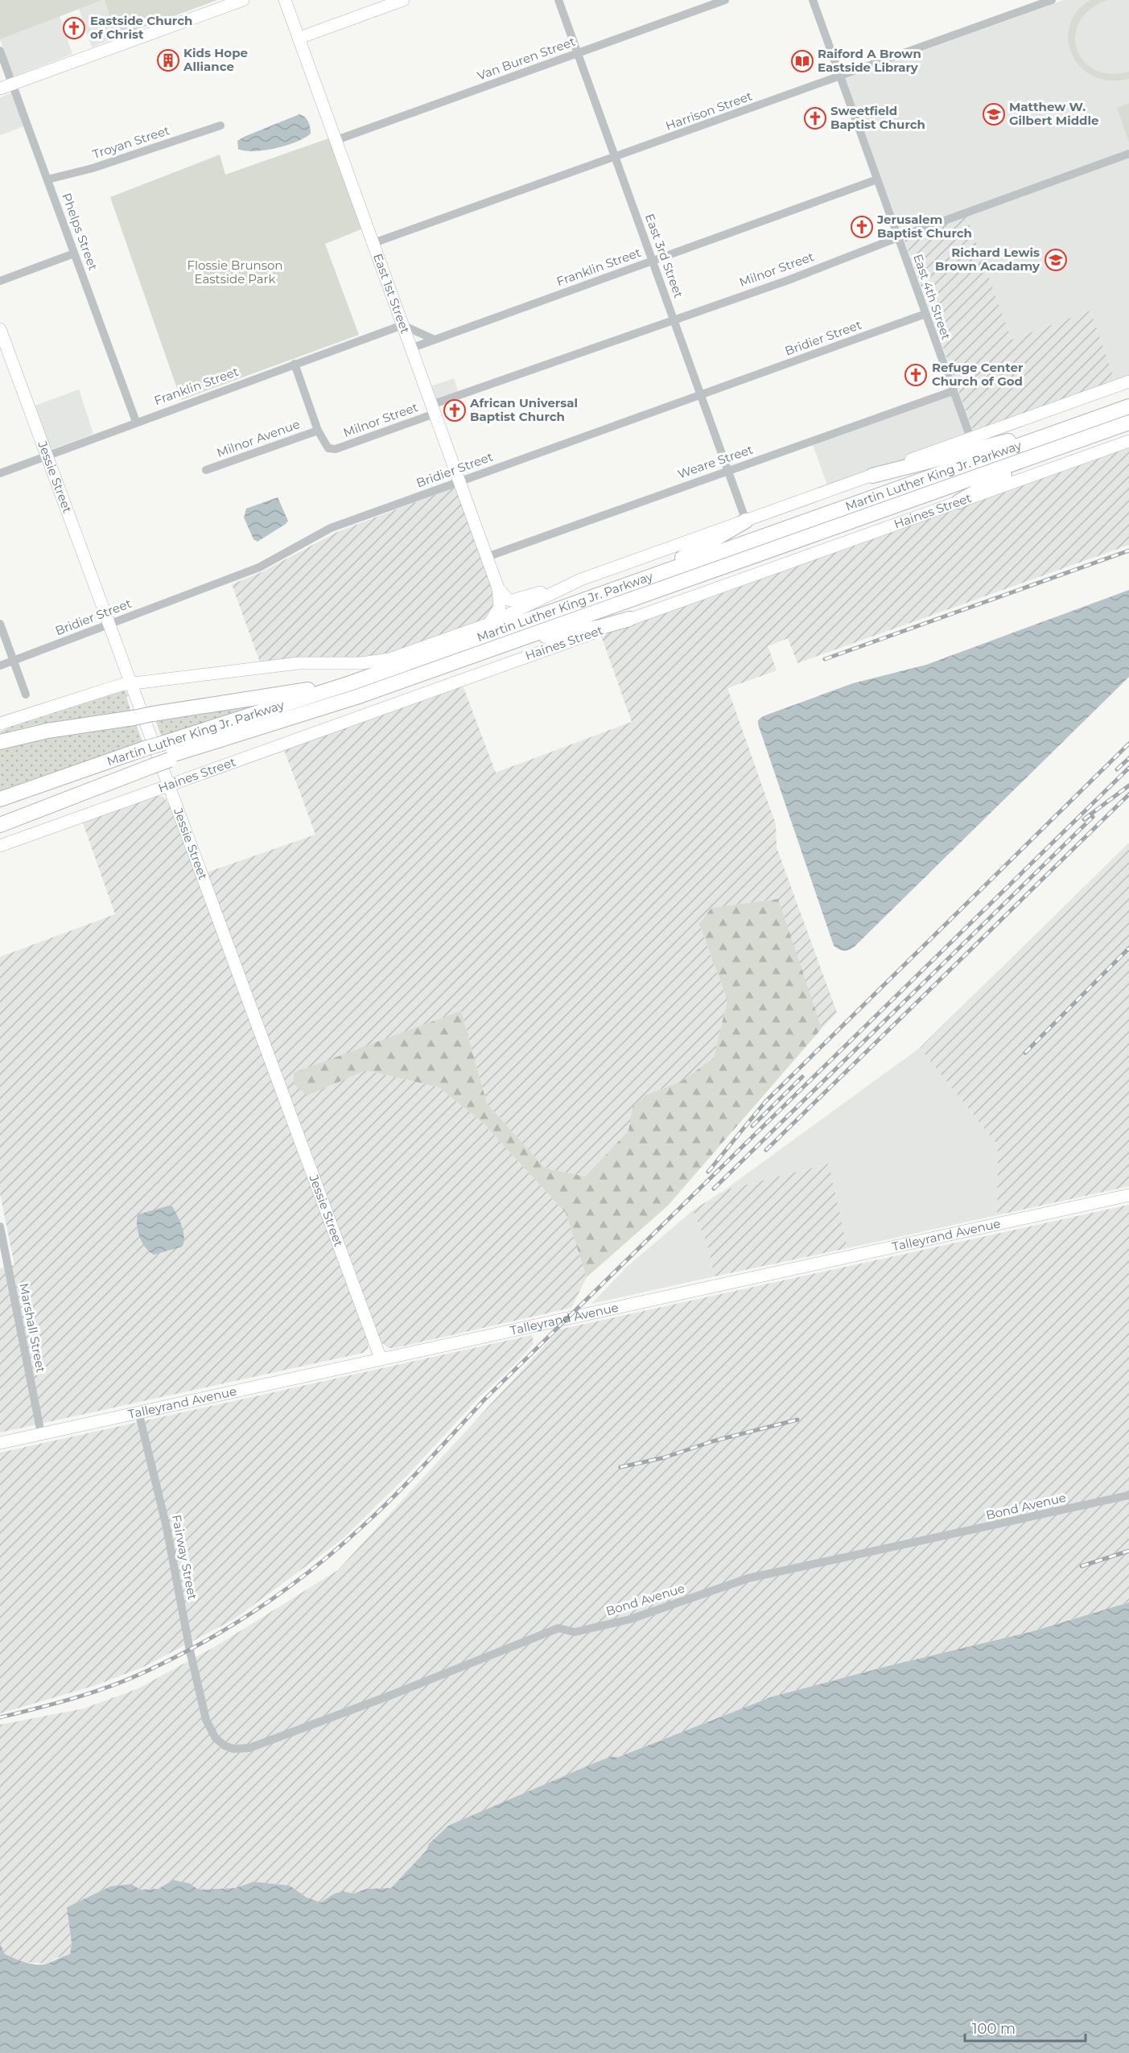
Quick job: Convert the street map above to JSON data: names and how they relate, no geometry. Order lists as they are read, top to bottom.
{
  "streets": {
    "highway": ["Martin Luther King Jr. Parkway"],
    "street": [
      "Van Buren Street",
      "Harrison Street",
      "Troyan Street",
      "Phelps Street",
      "East 3rd Street",
      "Franklin Street",
      "Milnor Street",
      "East 1st Street",
      "East 4th Street",
      "Bridier Street",
      "Milnor Avenue",
      "Weare Street",
      "Jessie Street",
      "Haines Street",
      "Talleyrand Avenue",
      "Marshall Street",
      "Bond Avenue",
      "Fairway Street"
    ]
  },
  "crossings": [
    ["Van Buren Street", "East 3rd Street"],
    ["Van Buren Street", "East 1st Street"],
    ["Harrison Street", "East 3rd Street"],
    ["Harrison Street", "East 1st Street"],
    ["Harrison Street", "East 4th Street"],
    ["Troyan Street", "Phelps Street"],
    ["Phelps Street", "Franklin Street"],
    ["East 3rd Street", "Franklin Street"],
    ["East 3rd Street", "Milnor Street"],
    ["East 3rd Street", "Bridier Street"],
    ["East 3rd Street", "Weare Street"],
    ["Franklin Street", "East 1st Street"],
    ["Franklin Street", "East 4th Street"],
    ["Franklin Street", "Jessie Street"],
    ["Milnor Street", "East 1st Street"],
    ["Milnor Street", "East 4th Street"],
    ["Milnor Street", "Milnor Avenue"],
    ["East 1st Street", "Bridier Street"],
    ["East 1st Street", "Weare Street"],
    ["East 4th Street", "Bridier Street"],
    ["East 4th Street", "Weare Street"],
    ["Bridier Street", "Jessie Street"],
    ["Jessie Street", "Haines Street"],
    ["Jessie Street", "Talleyrand Avenue"],
    ["Talleyrand Avenue", "Marshall Street"],
    ["Talleyrand Avenue", "Fairway Street"],
    ["Bond Avenue", "Fairway Street"]
  ],
  "parks": ["Flossie Brunson Eastside Park"],
  "places": {
    "church": [
      "Eastside Church of Christ",
      "Sweetfield Baptist Church",
      "Jerusalem Baptist Church",
      "Refuge Center Church of God",
      "African Universal Baptist Church"
    ],
    "building": ["Kids Hope Alliance"],
    "library": ["Raiford A Brown Eastside Library"],
    "school or university": ["Matthew W. Gilbert Middle", "Richard Lewis Brown Acadamy"]
  },
  "scale_bar": "100 m"
}
